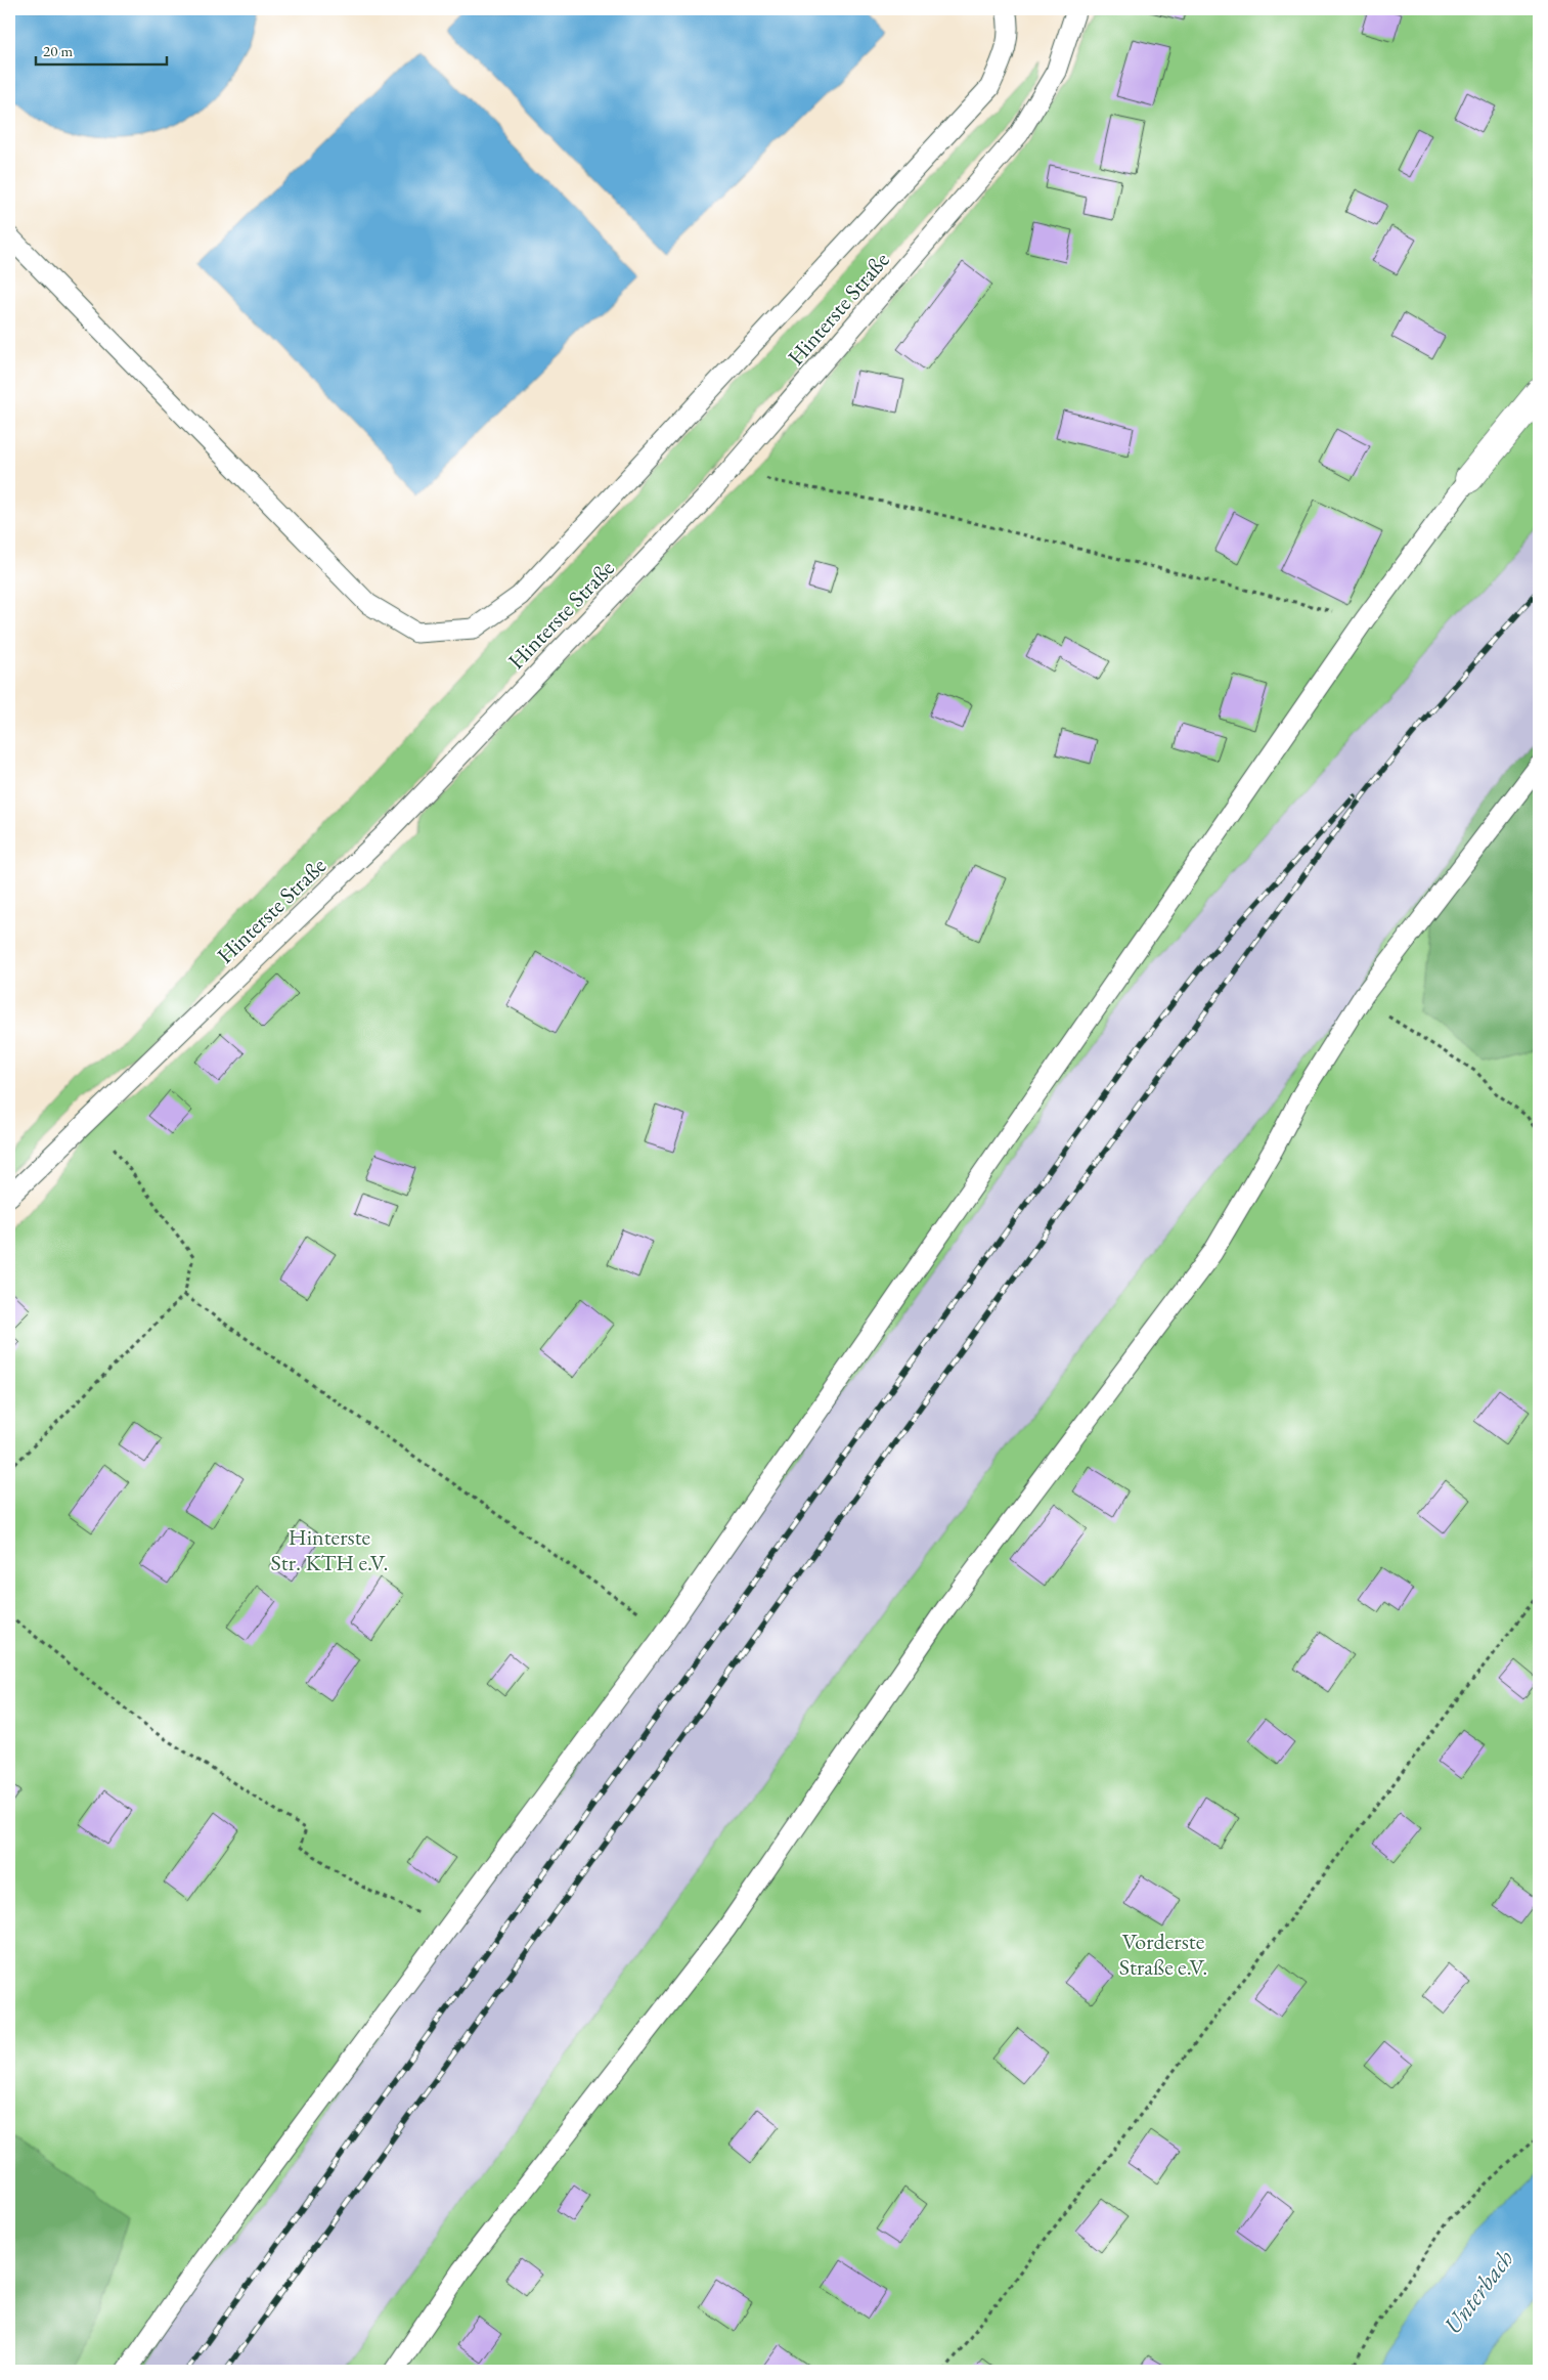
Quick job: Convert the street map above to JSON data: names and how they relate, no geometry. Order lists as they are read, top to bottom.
{
  "streets": {
    "lane": ["Hinterste Straße"]
  },
  "water": ["Unterbach"],
  "parks": ["Hinterste Str. KTH e.V.", "Vorderste Straße e.V."],
  "scale_bar": "20 m"
}
